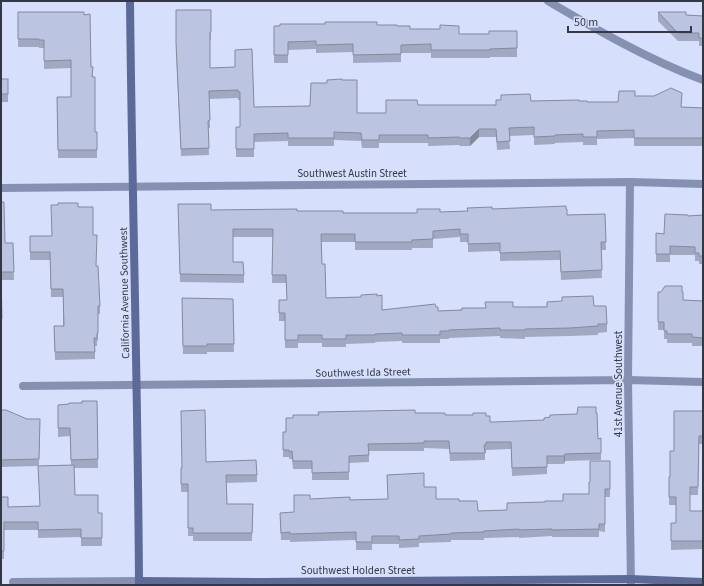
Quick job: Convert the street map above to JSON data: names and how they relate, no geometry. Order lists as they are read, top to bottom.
{
  "streets": {
    "main road": ["California Avenue Southwest", "Southwest Holden Street"],
    "street": ["Southwest Austin Street", "Southwest Ida Street", "41st Avenue Southwest"]
  },
  "crossings": [
    ["Southwest Austin Street", "California Avenue Southwest"],
    ["Southwest Austin Street", "41st Avenue Southwest"],
    ["California Avenue Southwest", "Southwest Ida Street"],
    ["California Avenue Southwest", "Southwest Holden Street"],
    ["Southwest Ida Street", "41st Avenue Southwest"],
    ["41st Avenue Southwest", "Southwest Holden Street"]
  ],
  "scale_bar": "50 m"
}
